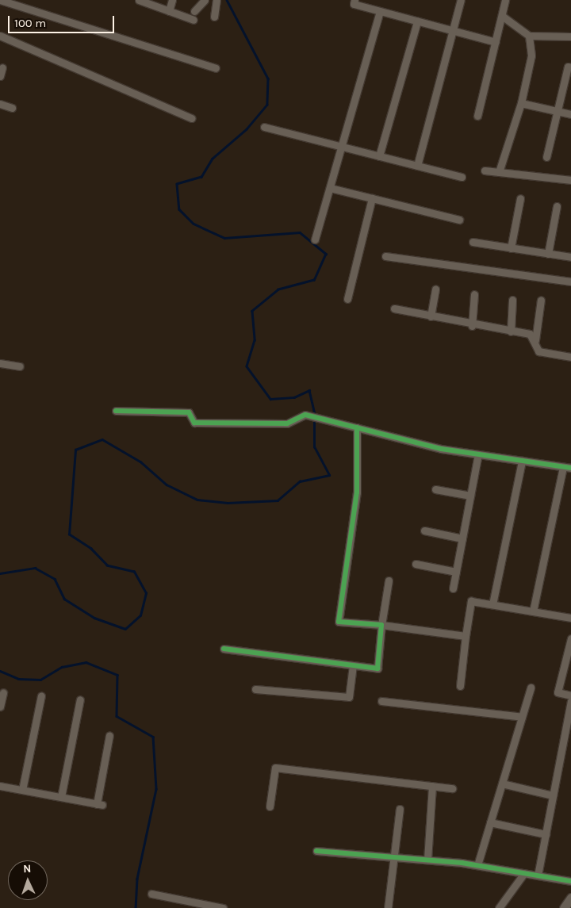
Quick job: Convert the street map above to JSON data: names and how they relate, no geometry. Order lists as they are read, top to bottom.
{
  "scale_bar": "100 m",
  "north": "top"
}
